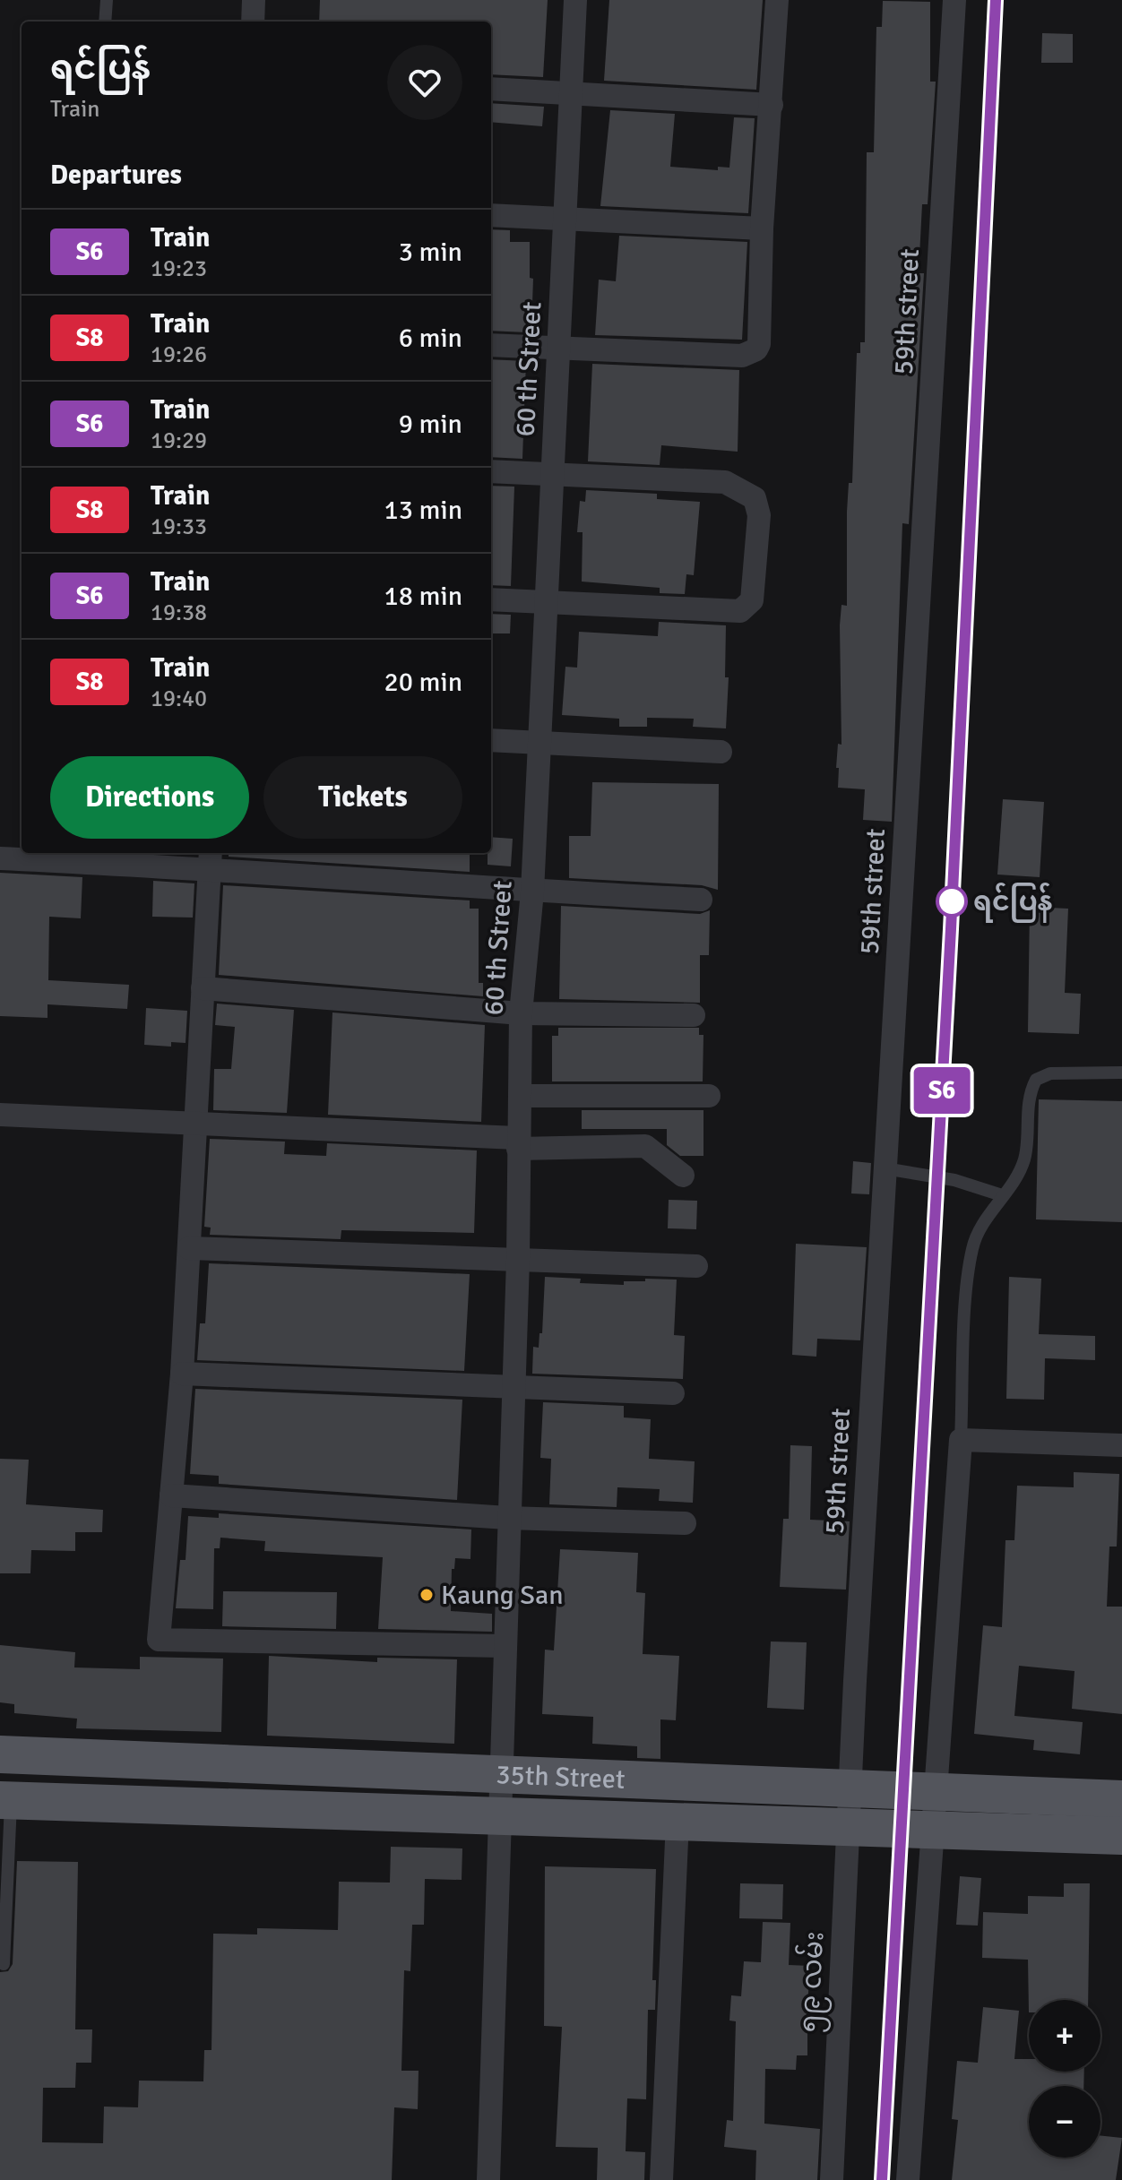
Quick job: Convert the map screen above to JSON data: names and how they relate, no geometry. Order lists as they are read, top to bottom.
{
  "streets": {
    "main road": ["35th Street"],
    "street": ["59th street", "60 th Street", "၅၉ လမ်း"]
  },
  "crossings": [
    ["59th street", "35th Street"],
    ["59th street", "၅၉ လမ်း"],
    ["60 th Street", "35th Street"],
    ["35th Street", "၅၉ လမ်း"]
  ],
  "places": ["ရင်ပြန်", "Kaung San"],
  "page": {
    "on_map": "S6",
    "heading": [
      ["ရင်ပြန်", "Train"],
      "Departures"
    ],
    "list": [
      {
        "mark": "S6",
        "name": "Train",
        "note": "19:23",
        "value": "3 min"
      },
      {
        "mark": "S8",
        "name": "Train",
        "note": "19:26",
        "value": "6 min"
      },
      {
        "mark": "S6",
        "name": "Train",
        "note": "19:29",
        "value": "9 min"
      },
      {
        "mark": "S8",
        "name": "Train",
        "note": "19:33",
        "value": "13 min"
      },
      {
        "mark": "S6",
        "name": "Train",
        "note": "19:38",
        "value": "18 min"
      },
      {
        "mark": "S8",
        "name": "Train",
        "note": "19:40",
        "value": "20 min"
      }
    ],
    "buttons": ["Directions", "Tickets"],
    "map_buttons": ["+", "−"]
  }
}
